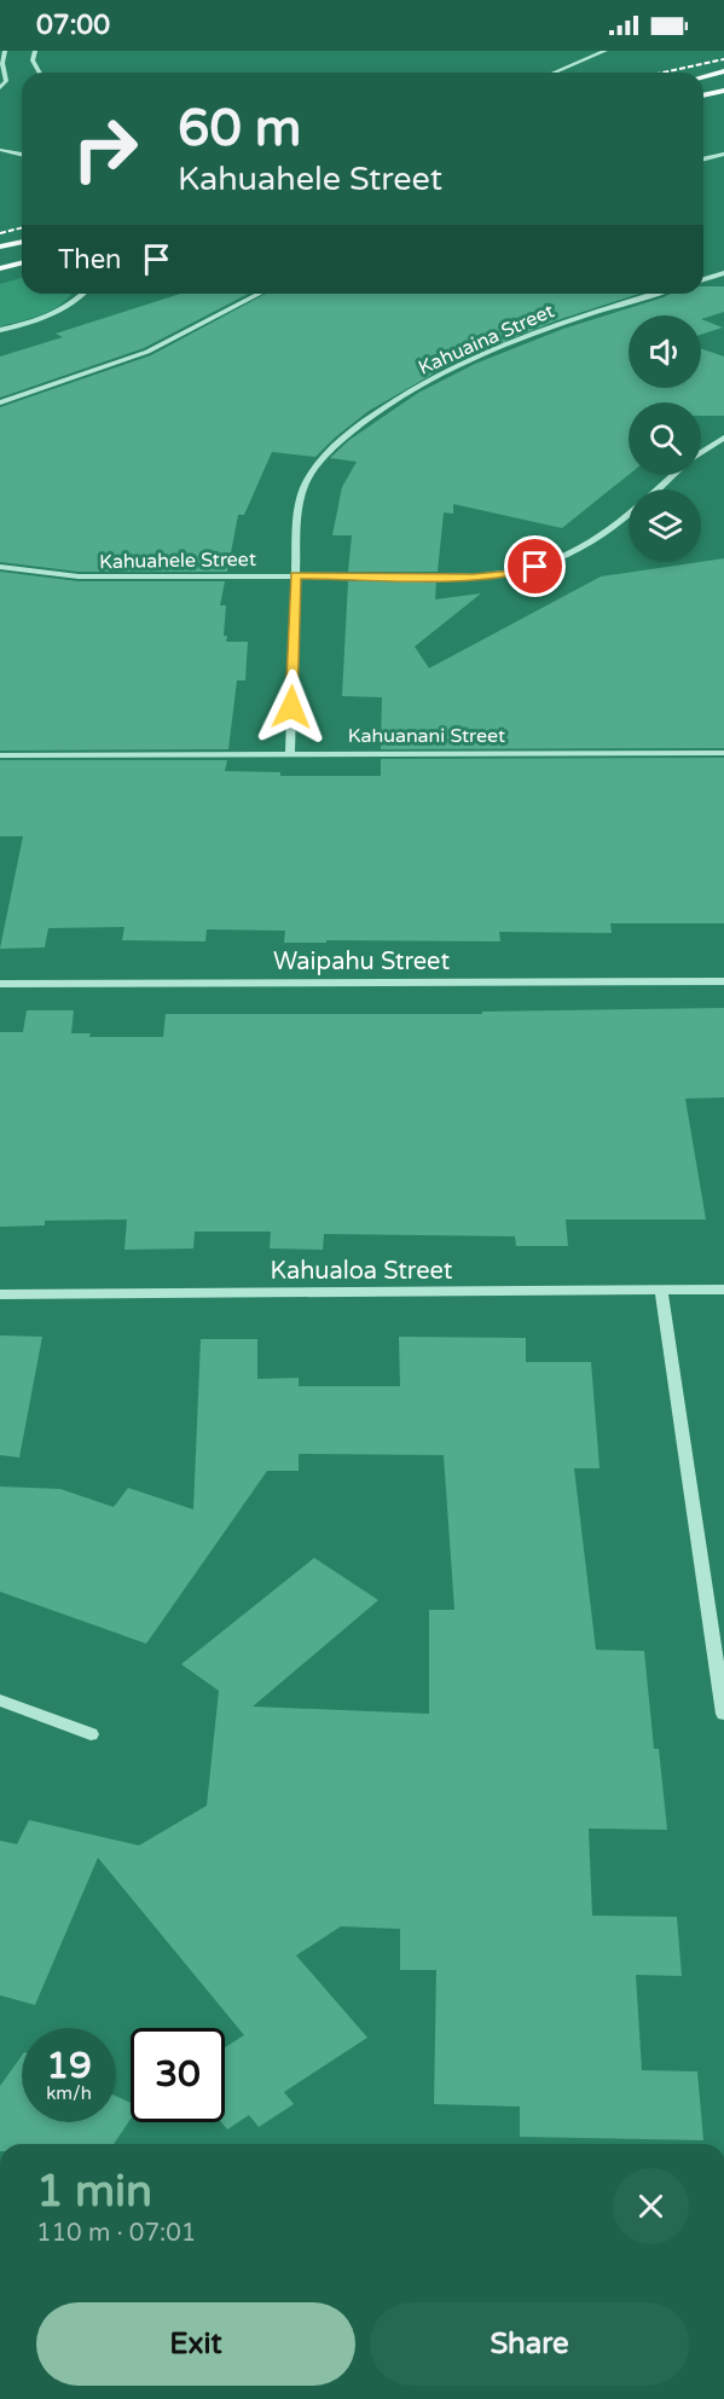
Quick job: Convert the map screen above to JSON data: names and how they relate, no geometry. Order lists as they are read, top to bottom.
{
  "streets": {
    "street": [
      "Kahuaina Street",
      "Kahuahele Street",
      "Kahuanani Street",
      "Waipahu Street",
      "Kahualoa Street"
    ]
  },
  "crossings": [
    ["Kahuaina Street", "Kahuahele Street"],
    ["Kahuaina Street", "Kahuanani Street"]
  ],
  "page": {
    "status": "07:00",
    "turn": ["60 m", "Kahuahele Street"],
    "then": "Then",
    "speed": "19 km/h",
    "limit": "30",
    "heading": ["1 min", "110 m · 07:01"],
    "buttons": ["Exit", "Share"]
  }
}
